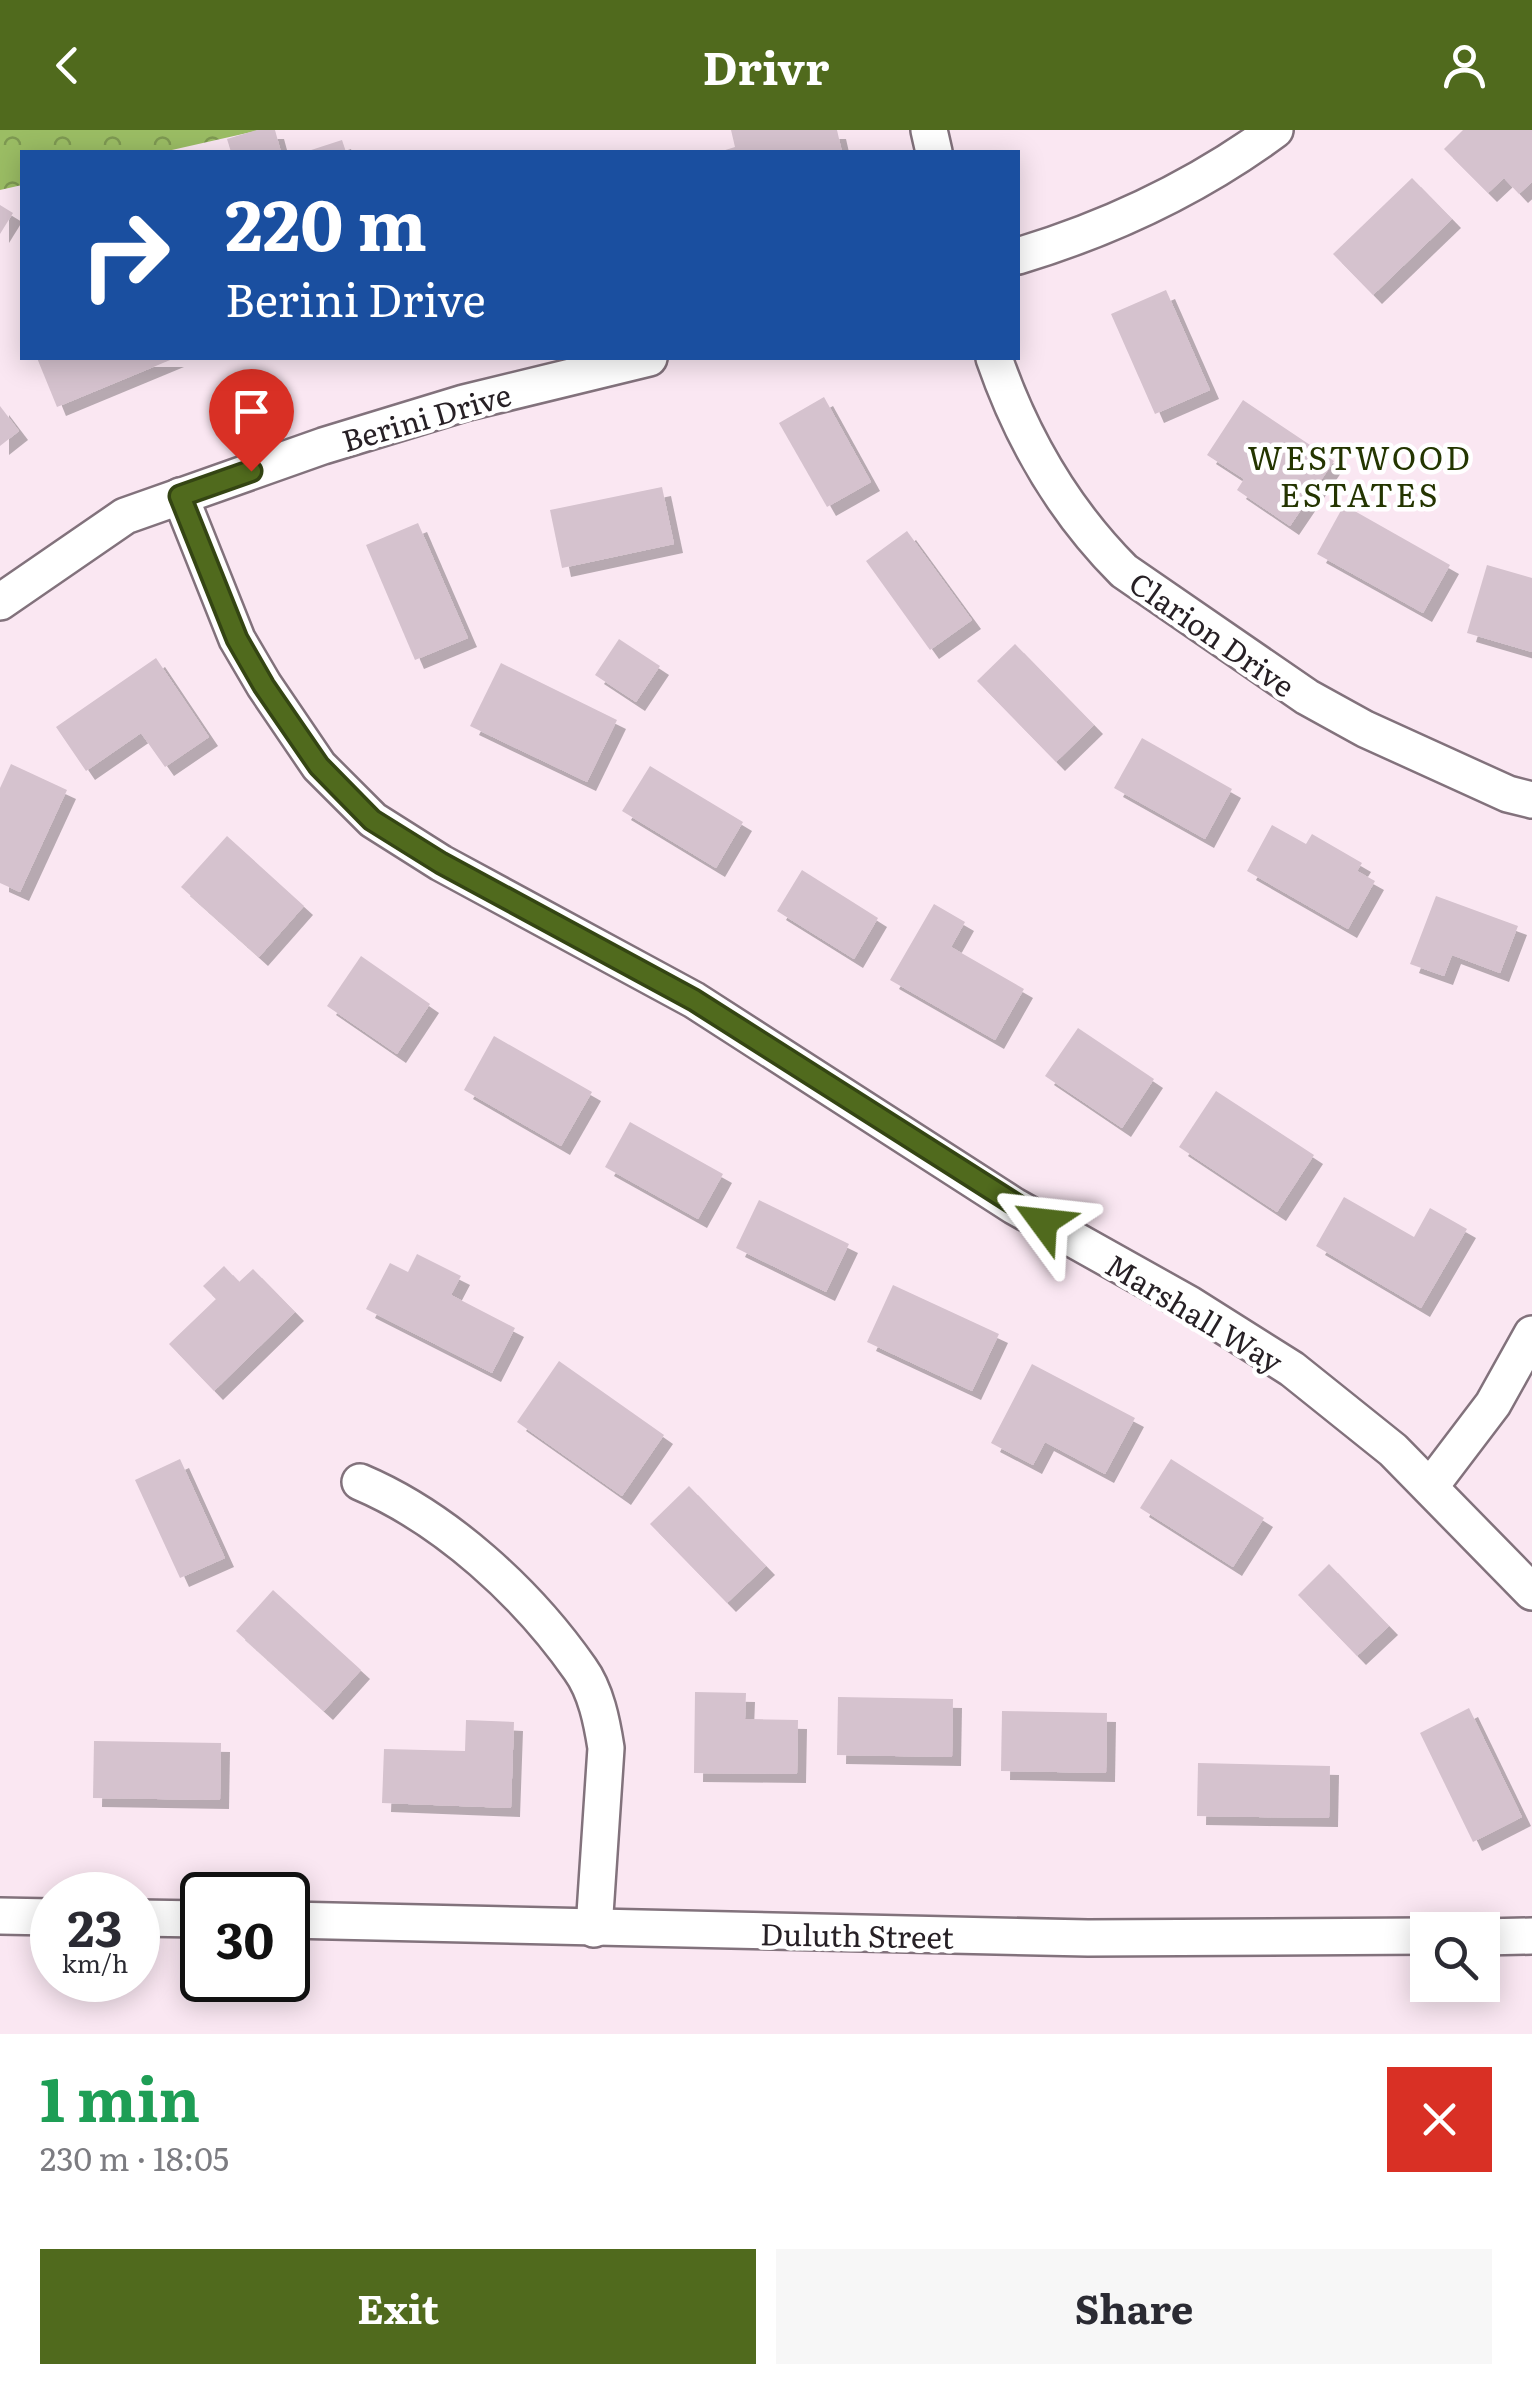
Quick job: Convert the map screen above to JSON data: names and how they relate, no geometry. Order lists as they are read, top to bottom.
{
  "streets": {
    "street": [
      "Berini Drive",
      "Clarion Drive",
      "Marshall Way",
      "Duluth Street"
    ]
  },
  "crossings": [
    ["Berini Drive", "Marshall Way"]
  ],
  "districts": ["WESTWOOD ESTATES"],
  "page": {
    "header": "Drivr",
    "turn": ["220 m", "Berini Drive"],
    "speed": "23 km/h",
    "limit": "30",
    "heading": ["1 min", "230 m · 18:05"],
    "buttons": ["Exit", "Share"]
  }
}
